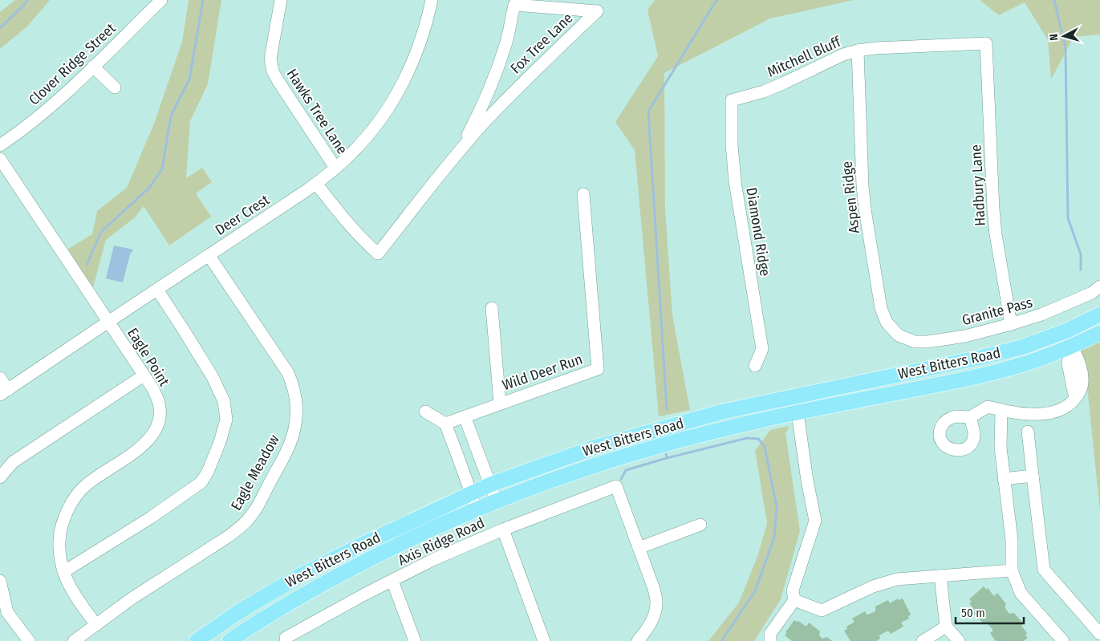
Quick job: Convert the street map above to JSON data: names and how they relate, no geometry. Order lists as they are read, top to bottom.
{
  "streets": {
    "main road": ["West Bitters Road"],
    "street": [
      "Fox Tree Lane",
      "Mitchell Bluff",
      "Clover Ridge Street",
      "Hawks Tree Lane",
      "Hadbury Lane",
      "Aspen Ridge",
      "Deer Crest",
      "Diamond Ridge",
      "Granite Pass",
      "Eagle Point",
      "Wild Deer Run",
      "Eagle Meadow",
      "Axis Ridge Road"
    ]
  },
  "crossings": [
    ["Fox Tree Lane", "Deer Crest"],
    ["Mitchell Bluff", "Hadbury Lane"],
    ["Mitchell Bluff", "Aspen Ridge"],
    ["Mitchell Bluff", "Diamond Ridge"],
    ["Hawks Tree Lane", "Deer Crest"],
    ["Hadbury Lane", "Granite Pass"],
    ["Aspen Ridge", "Granite Pass"],
    ["Deer Crest", "Eagle Point"],
    ["Deer Crest", "Eagle Meadow"],
    ["Eagle Point", "Eagle Meadow"]
  ],
  "scale_bar": "50 m",
  "north": "left"
}
